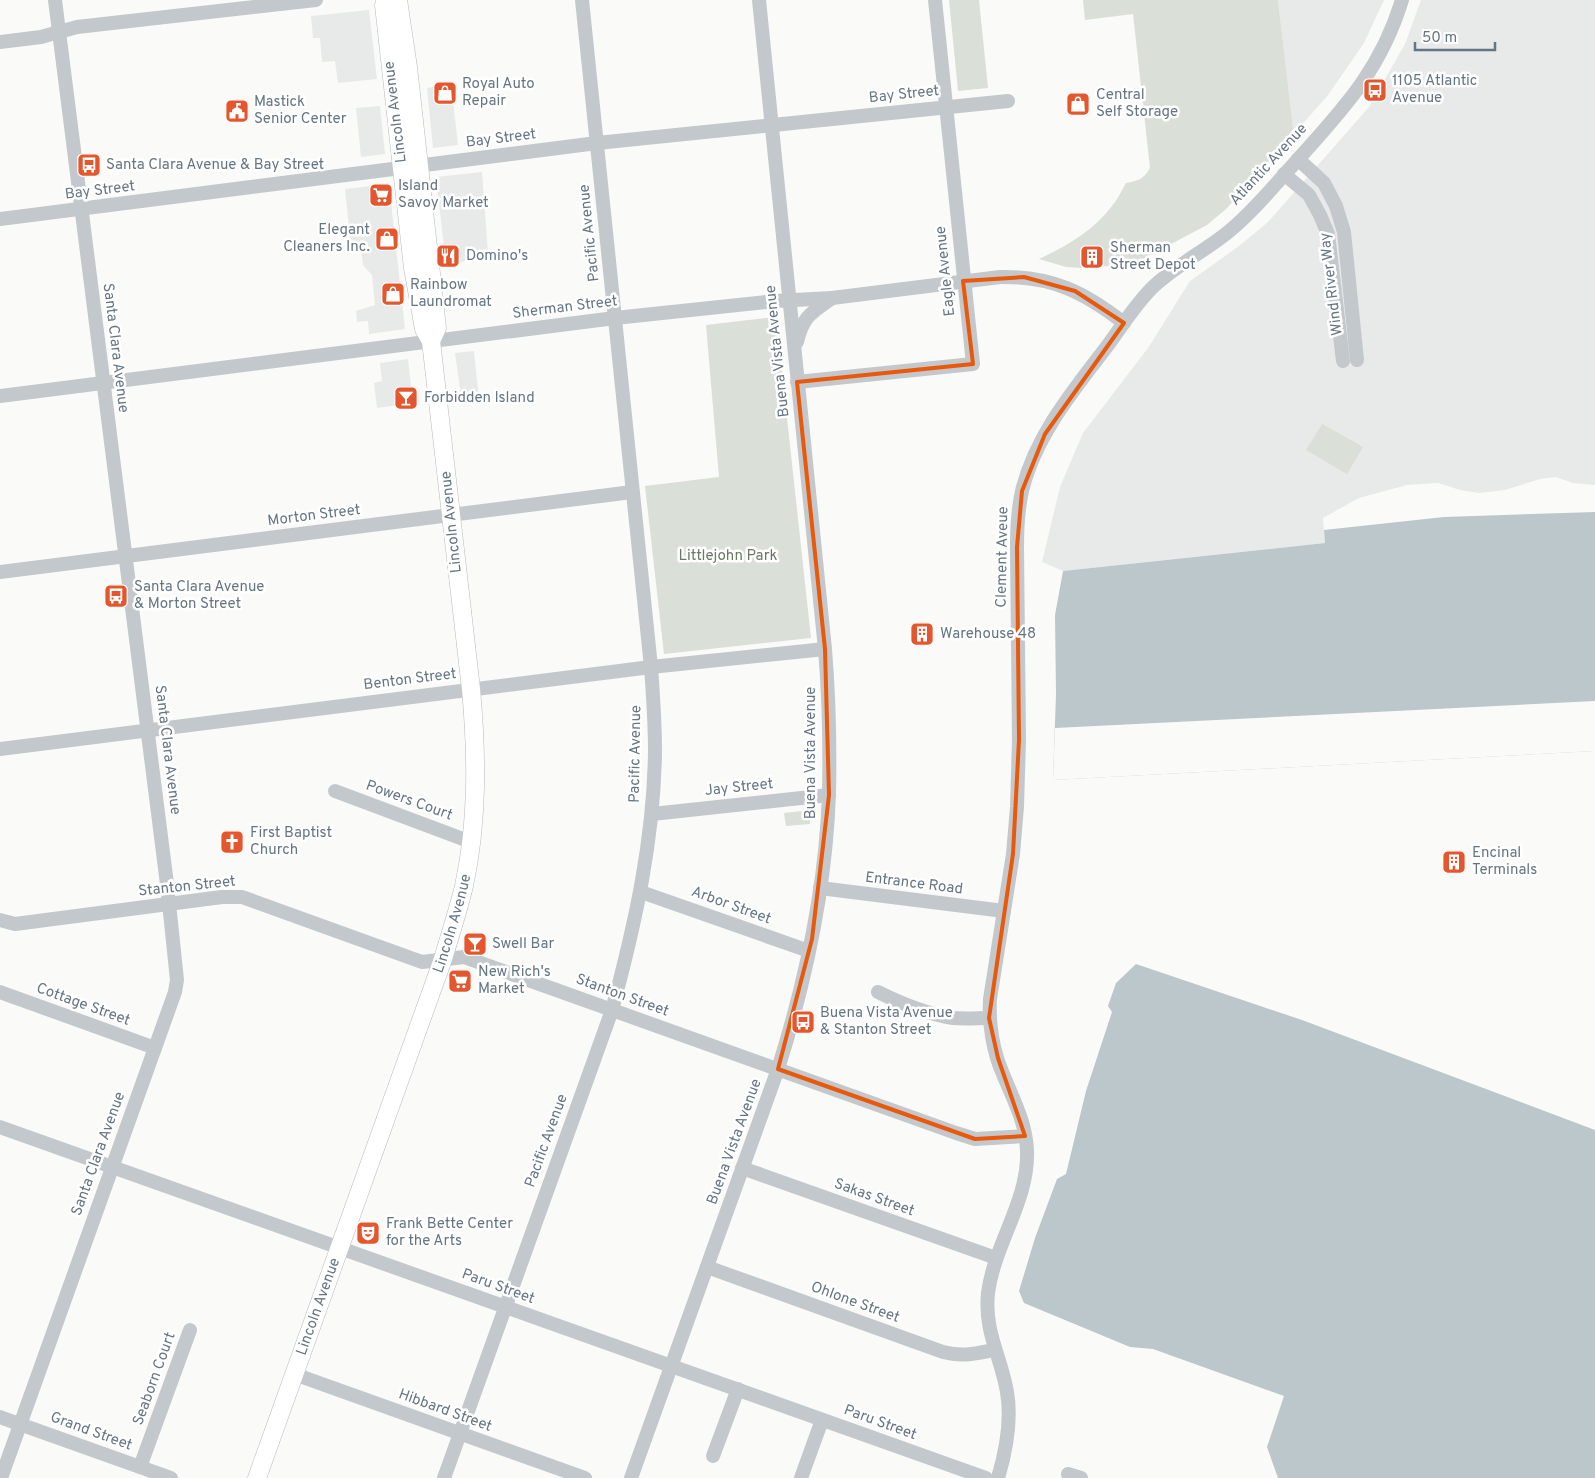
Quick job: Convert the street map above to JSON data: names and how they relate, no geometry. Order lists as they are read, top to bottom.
{
  "streets": {
    "main road": ["Lincoln Avenue"],
    "street": [
      "Bay Street",
      "Atlantic Avenue",
      "Pacific Avenue",
      "Eagle Avenue",
      "Wind River Way",
      "Sherman Street",
      "Santa Clara Avenue",
      "Buena Vista Avenue",
      "Morton Street",
      "Clement Aveue",
      "Benton Street",
      "Jay Street",
      "Powers Court",
      "Entrance Road",
      "Stanton Street",
      "Arbor Street",
      "Cottage Street",
      "Sakas Street",
      "Paru Street",
      "Ohlone Street",
      "Seaborn Court",
      "Hibbard Street",
      "Grand Street"
    ]
  },
  "crossings": [
    ["Bay Street", "Lincoln Avenue"],
    ["Bay Street", "Pacific Avenue"],
    ["Bay Street", "Eagle Avenue"],
    ["Bay Street", "Santa Clara Avenue"],
    ["Bay Street", "Buena Vista Avenue"],
    ["Lincoln Avenue", "Sherman Street"],
    ["Lincoln Avenue", "Morton Street"],
    ["Lincoln Avenue", "Benton Street"],
    ["Lincoln Avenue", "Powers Court"],
    ["Lincoln Avenue", "Stanton Street"],
    ["Lincoln Avenue", "Paru Street"],
    ["Lincoln Avenue", "Hibbard Street"],
    ["Atlantic Avenue", "Wind River Way"],
    ["Atlantic Avenue", "Sherman Street"],
    ["Atlantic Avenue", "Clement Aveue"],
    ["Pacific Avenue", "Sherman Street"],
    ["Pacific Avenue", "Morton Street"],
    ["Pacific Avenue", "Benton Street"],
    ["Pacific Avenue", "Jay Street"],
    ["Pacific Avenue", "Stanton Street"],
    ["Pacific Avenue", "Arbor Street"],
    ["Pacific Avenue", "Paru Street"],
    ["Pacific Avenue", "Hibbard Street"],
    ["Eagle Avenue", "Sherman Street"],
    ["Eagle Avenue", "Buena Vista Avenue"],
    ["Sherman Street", "Santa Clara Avenue"],
    ["Sherman Street", "Buena Vista Avenue"],
    ["Sherman Street", "Clement Aveue"],
    ["Santa Clara Avenue", "Morton Street"],
    ["Santa Clara Avenue", "Benton Street"],
    ["Santa Clara Avenue", "Stanton Street"],
    ["Santa Clara Avenue", "Cottage Street"],
    ["Santa Clara Avenue", "Paru Street"],
    ["Santa Clara Avenue", "Grand Street"],
    ["Buena Vista Avenue", "Benton Street"],
    ["Buena Vista Avenue", "Jay Street"],
    ["Buena Vista Avenue", "Entrance Road"],
    ["Buena Vista Avenue", "Stanton Street"],
    ["Buena Vista Avenue", "Arbor Street"],
    ["Buena Vista Avenue", "Sakas Street"],
    ["Buena Vista Avenue", "Paru Street"],
    ["Buena Vista Avenue", "Ohlone Street"],
    ["Clement Aveue", "Entrance Road"],
    ["Clement Aveue", "Stanton Street"],
    ["Clement Aveue", "Sakas Street"],
    ["Clement Aveue", "Ohlone Street"],
    ["Seaborn Court", "Grand Street"]
  ],
  "parks": ["Littlejohn Park"],
  "places": {
    "bus stop": [
      "1105 Atlantic Avenue",
      "Santa Clara Avenue & Bay Street",
      "Santa Clara Avenue & Morton Street",
      "Buena Vista Avenue & Stanton Street"
    ],
    "shop": [
      "Royal Auto Repair",
      "Central Self Storage",
      "Elegant Cleaners Inc.",
      "Rainbow Laundromat"
    ],
    "public building": ["Mastick Senior Center"],
    "supermarket": ["Island Savoy Market", "New Rich's Market"],
    "restaurant": ["Domino's"],
    "building": ["Sherman Street Depot", "Warehouse 48", "Encinal Terminals"],
    "bar": ["Forbidden Island", "Swell Bar"],
    "church": ["First Baptist Church"],
    "theatre": ["Frank Bette Center for the Arts"]
  },
  "scale_bar": "50 m"
}
